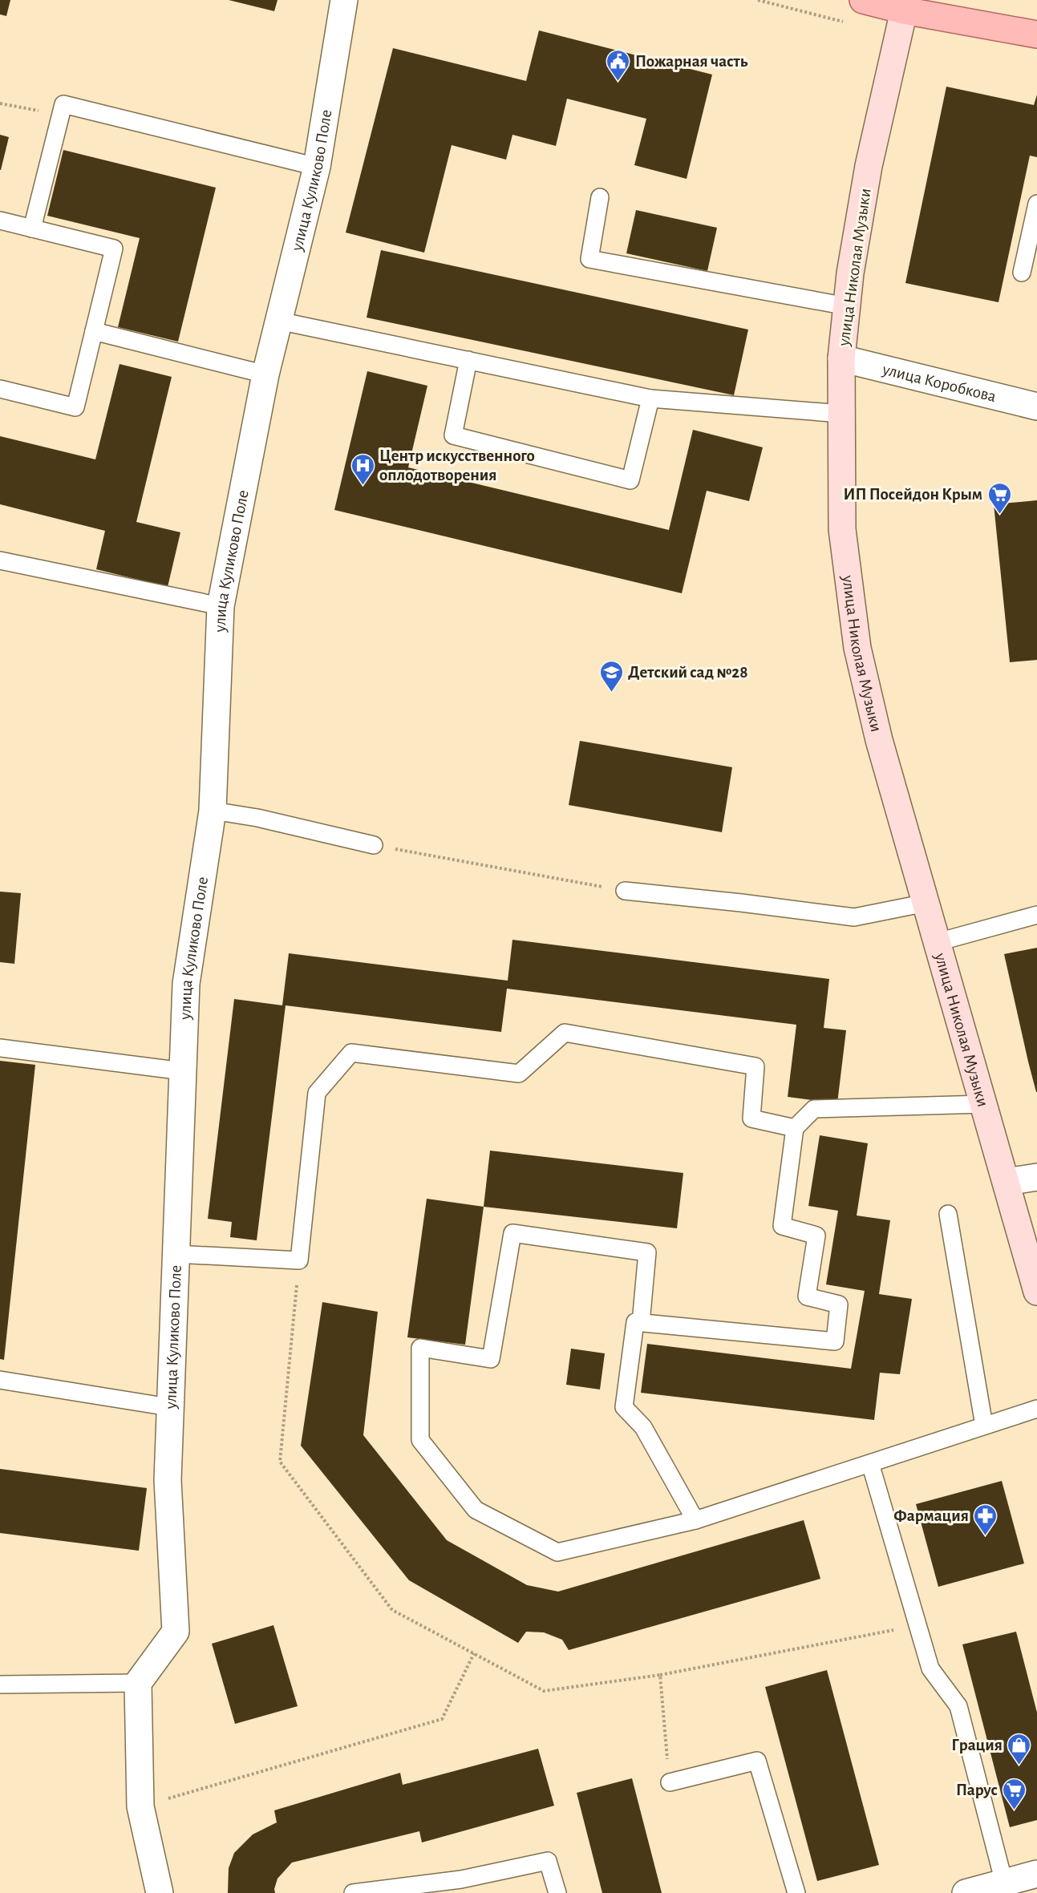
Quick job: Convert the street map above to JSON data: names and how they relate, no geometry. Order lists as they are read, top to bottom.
{
  "streets": {
    "main road": ["улица Николая Музыки"],
    "street": ["улица Куликово Поле", "улица Коробкова"]
  },
  "crossings": [
    ["улица Николая Музыки", "улица Коробкова"]
  ],
  "places": {
    "public building": ["Пожарная часть"],
    "hospital": ["Центр искусственного оплодотворения"],
    "supermarket": ["ИП Посейдон Крым", "Парус"],
    "school or university": ["Детский сад №28"],
    "pharmacy": ["Фармация"],
    "shop": ["Грация"]
  }
}
